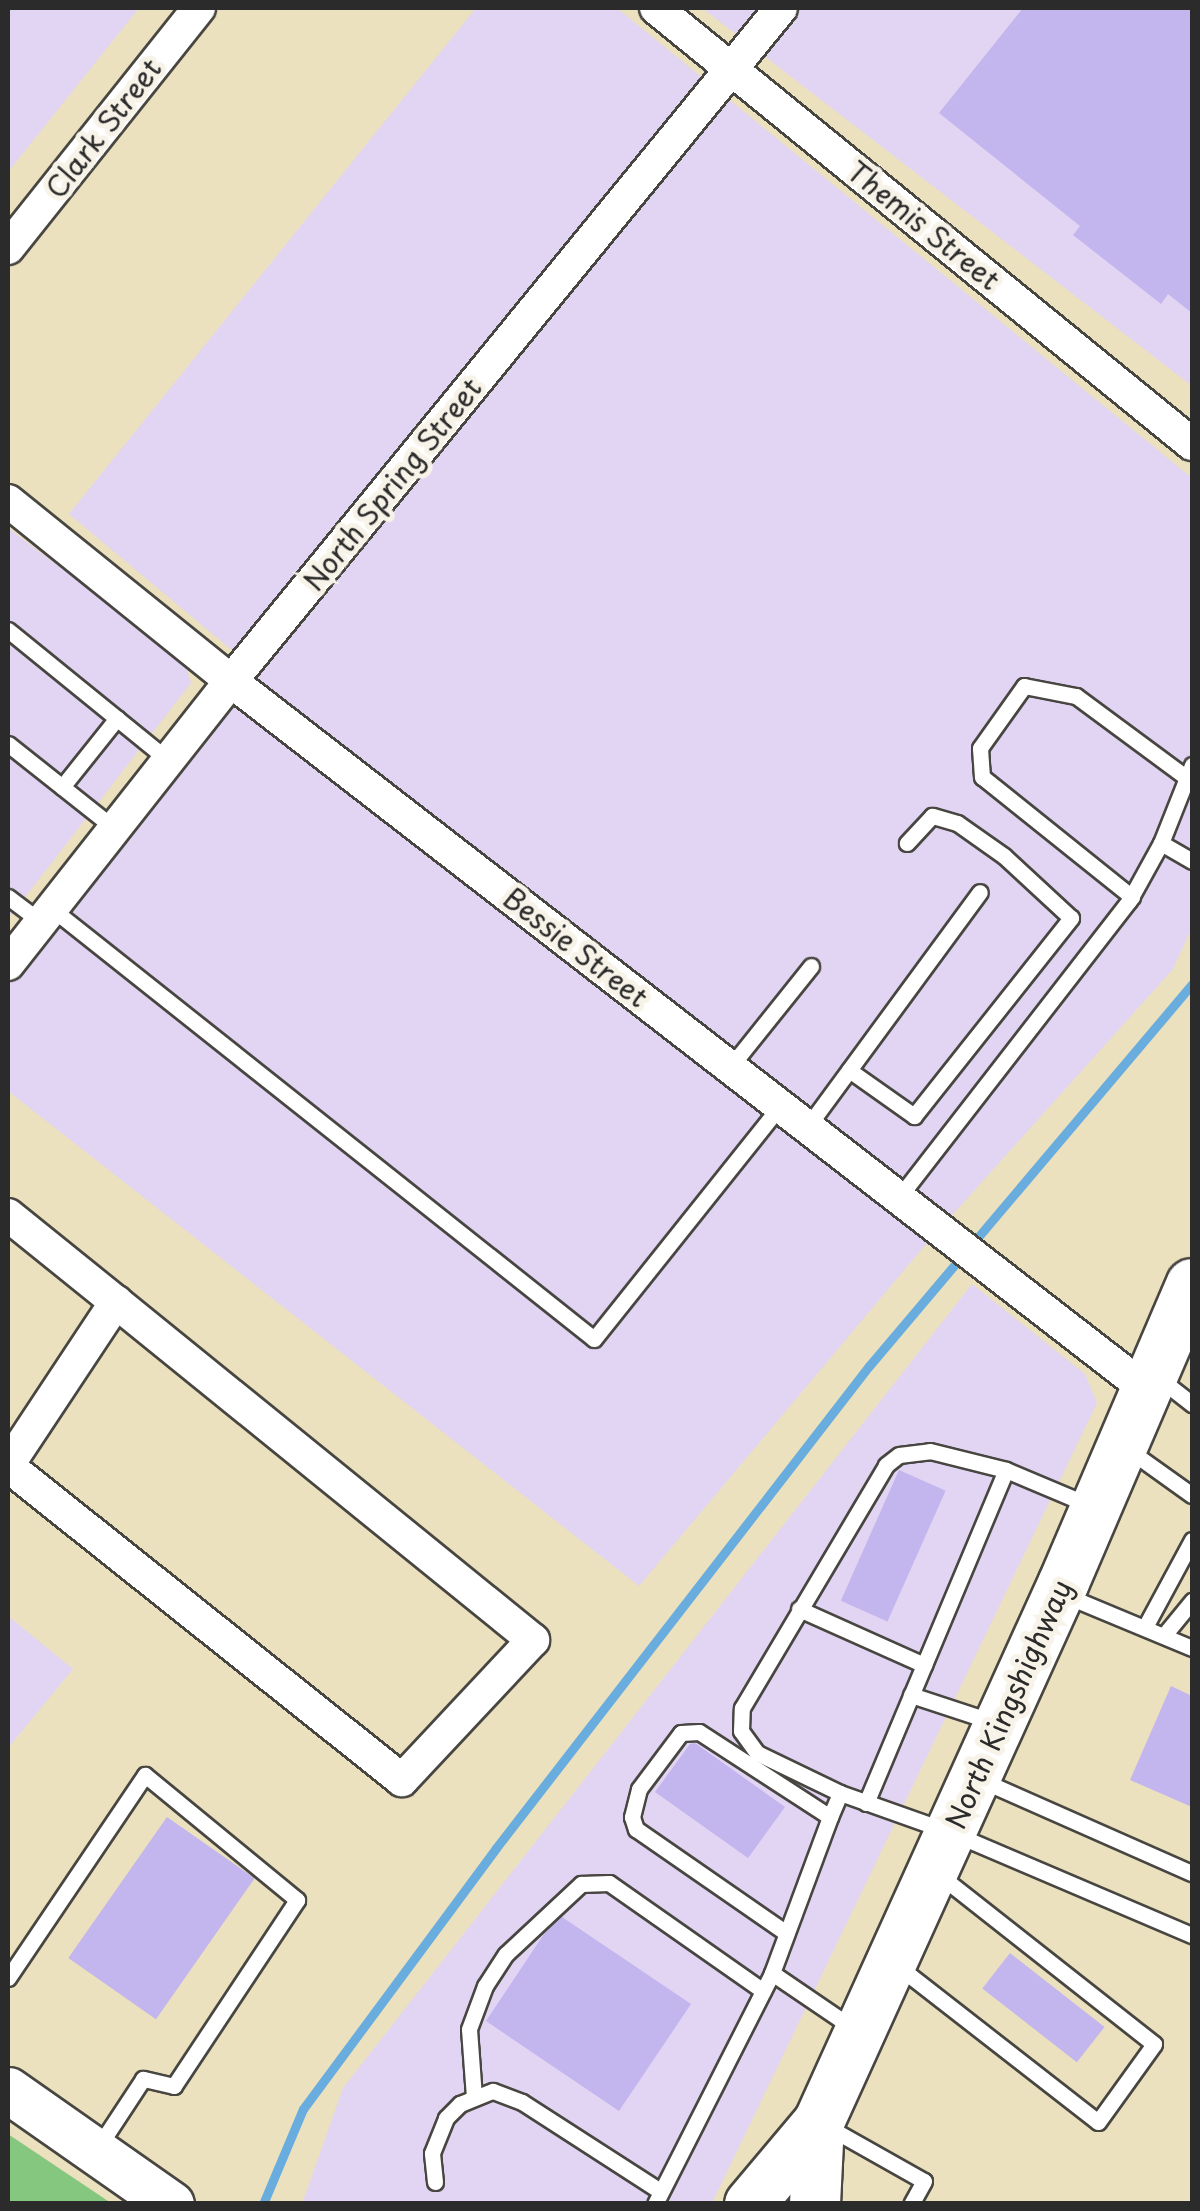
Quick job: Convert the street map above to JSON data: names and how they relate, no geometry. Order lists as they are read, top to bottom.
{
  "streets": {
    "main road": ["North Kingshighway"],
    "street": [
      "Clark Street",
      "Themis Street",
      "North Spring Street",
      "Bessie Street"
    ]
  },
  "crossings": [
    ["Themis Street", "North Spring Street"],
    ["North Spring Street", "Bessie Street"],
    ["Bessie Street", "North Kingshighway"]
  ]
}
